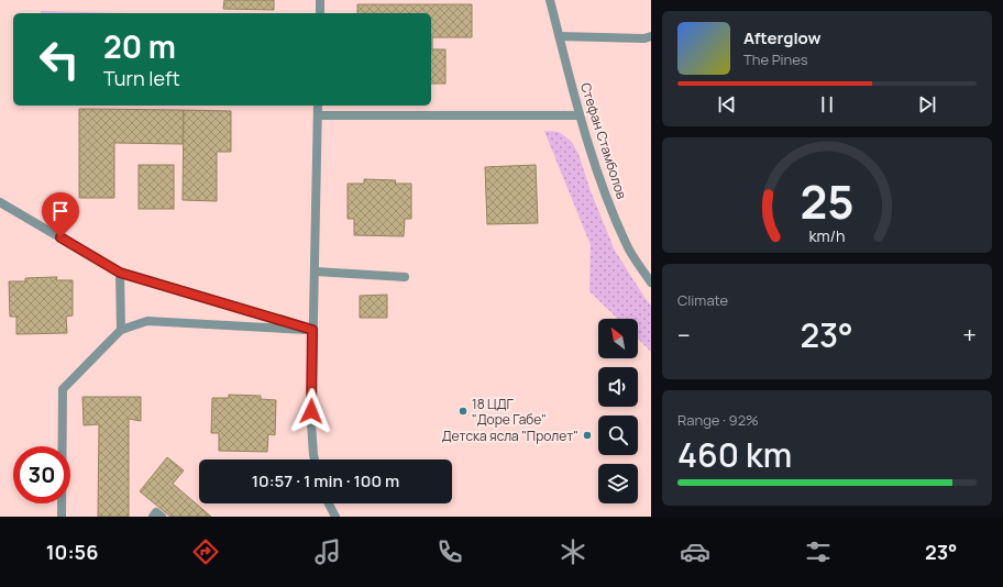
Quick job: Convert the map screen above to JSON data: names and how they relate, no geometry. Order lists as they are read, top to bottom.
{
  "streets": {
    "street": ["Стефан Стамболов"]
  },
  "places": ["18 ЦДГ \"Доре Габе\"", "Детска ясла \"Пролет\""],
  "north": "top left",
  "page": {
    "turn": ["20 m", "Turn left"],
    "song": ["Afterglow", "The Pines"],
    "tile": [
      "Climate",
      ["Range · 92%", "460 km"]
    ],
    "heat": ["−", "23°", "+"],
    "limit": "30",
    "trip": "10:57 · 1 min · 100 m",
    "tabs": ["10:56", "23°"],
    "gauge": ["25", "km/h"]
  }
}
